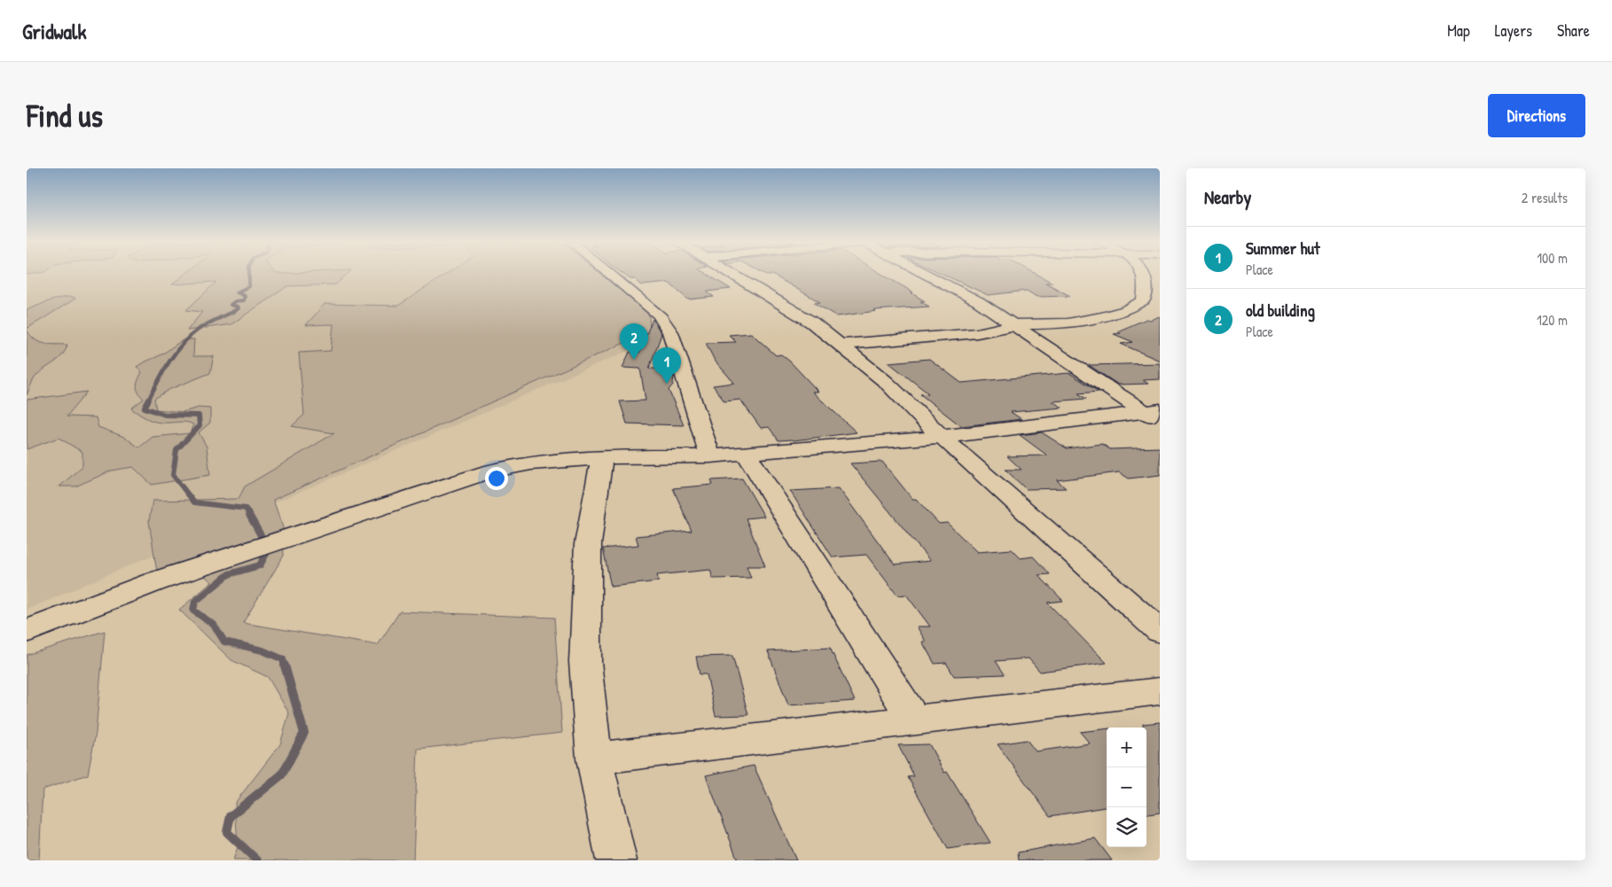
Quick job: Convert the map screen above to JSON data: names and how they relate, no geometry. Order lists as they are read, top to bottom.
{
  "page": {
    "header": "Gridwalk",
    "nav": ["Map", "Layers", "Share"],
    "buttons": "Directions",
    "title": "Find us",
    "heading": ["Nearby", "2 results"],
    "list": [
      {
        "mark": "1",
        "name": "Summer hut",
        "note": "Place",
        "value": "100 m"
      },
      {
        "mark": "2",
        "name": "old building",
        "note": "Place",
        "value": "120 m"
      }
    ],
    "pins": ["2", "1"],
    "map_buttons": ["+", "−"]
  }
}
